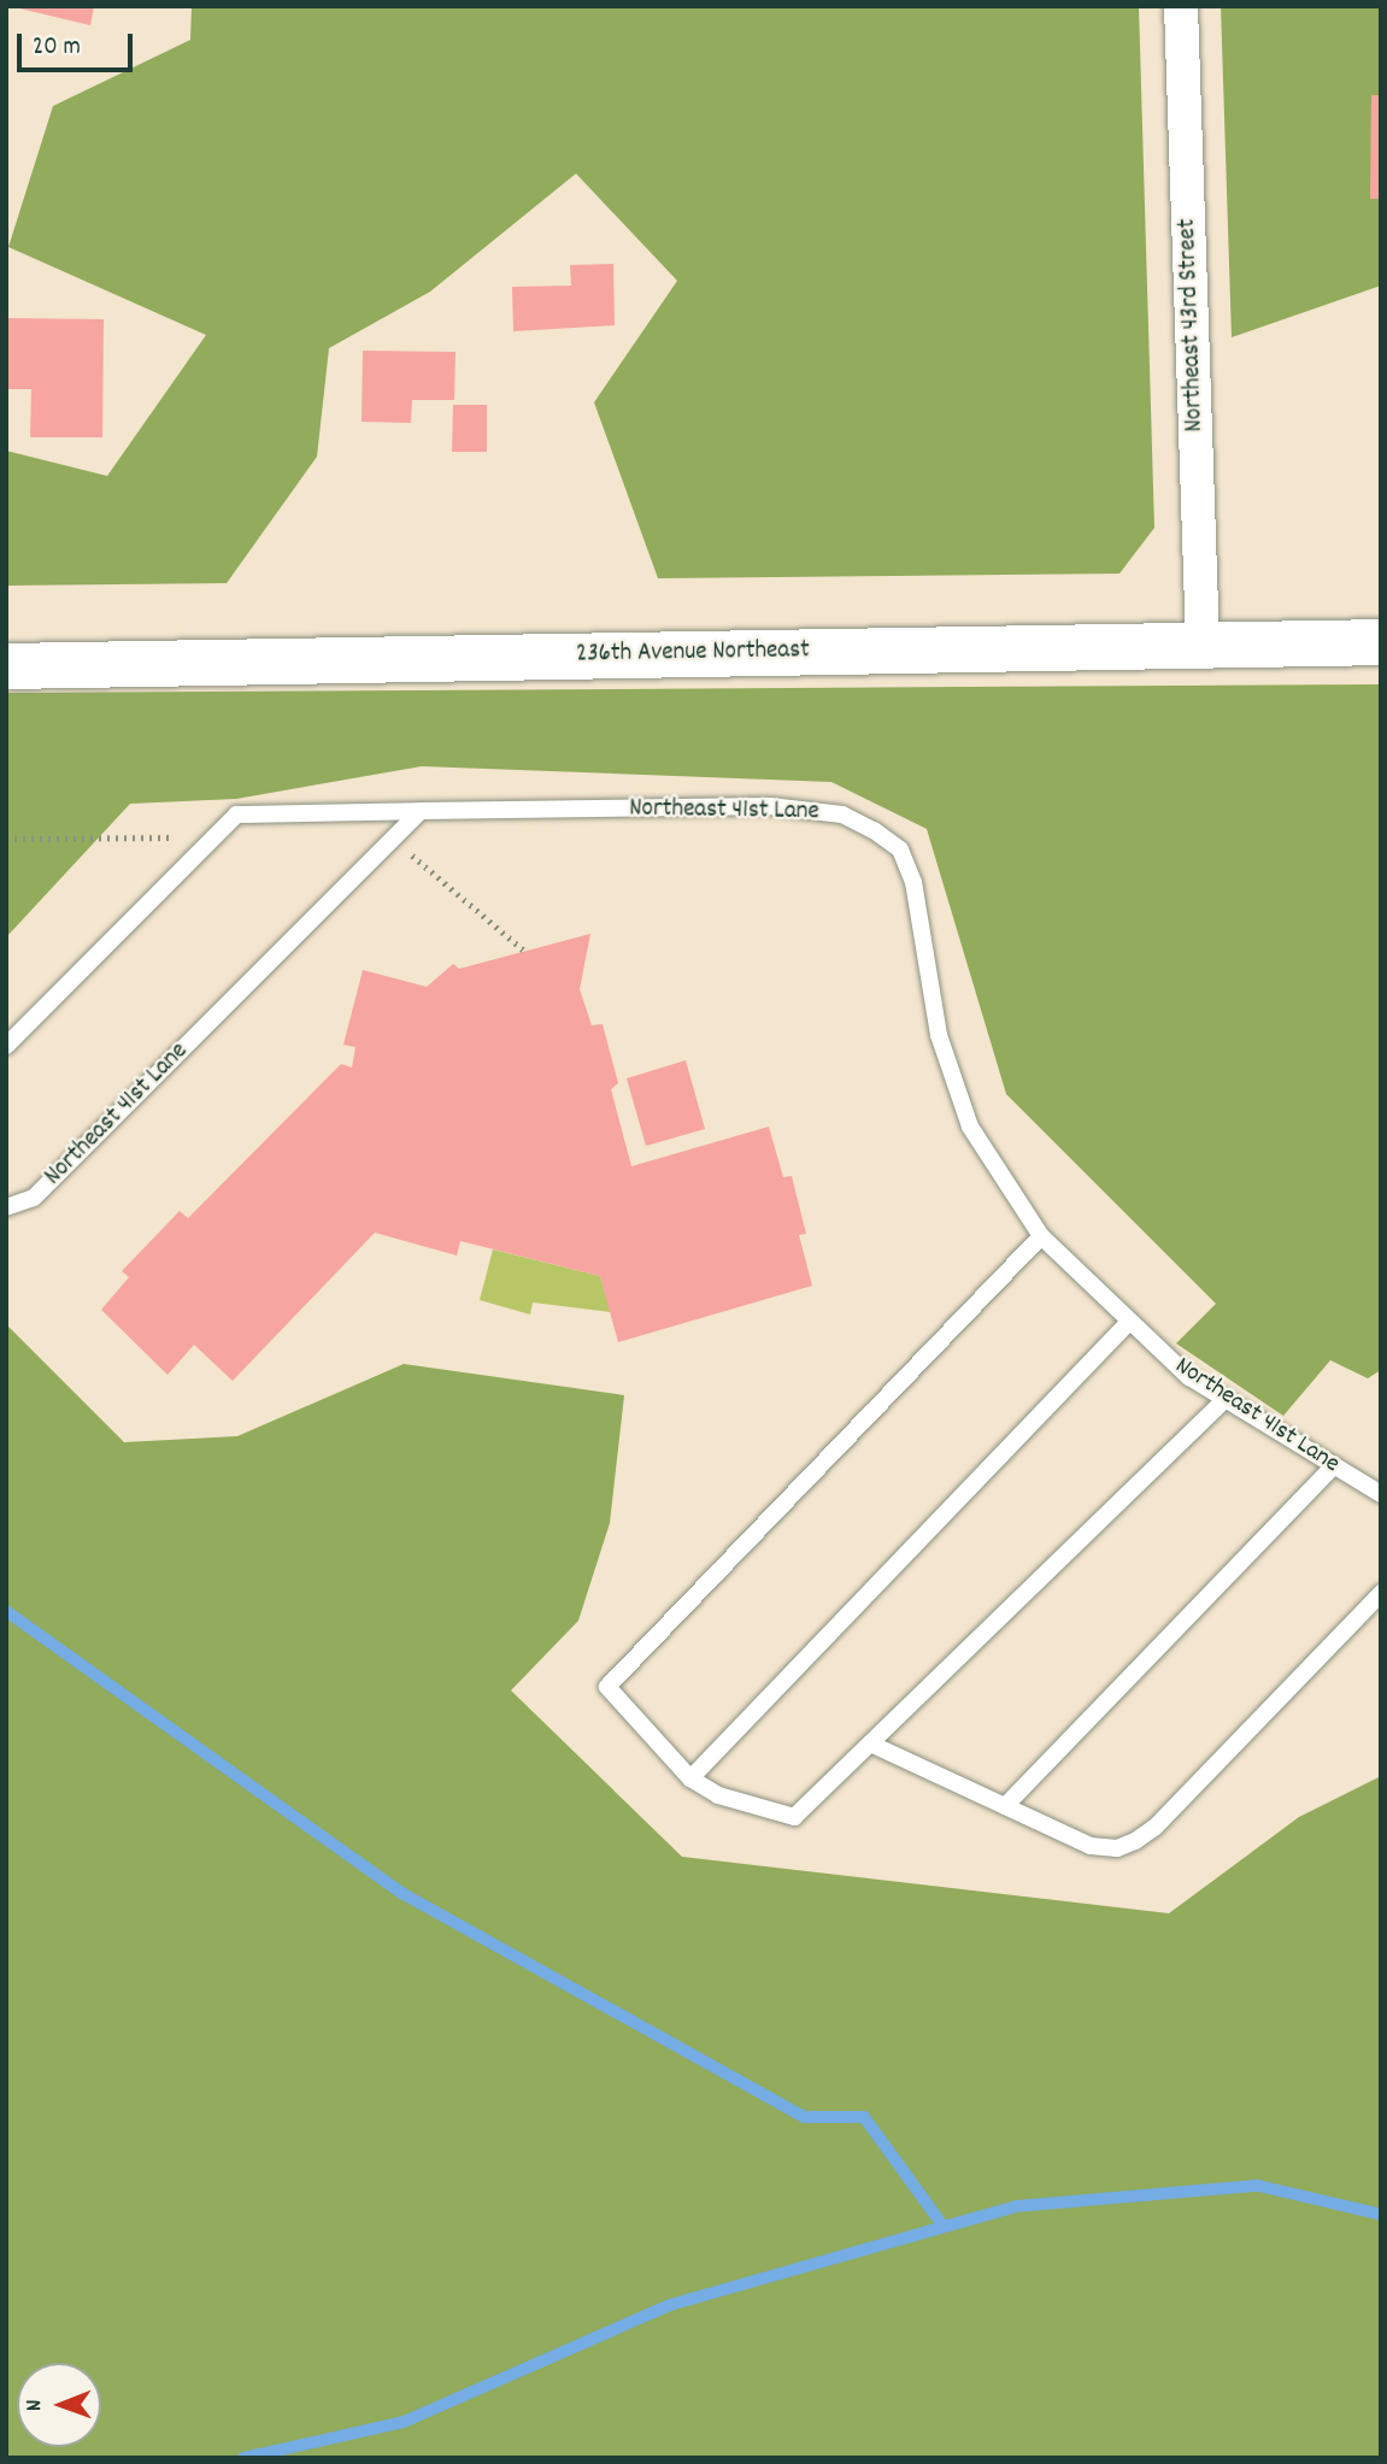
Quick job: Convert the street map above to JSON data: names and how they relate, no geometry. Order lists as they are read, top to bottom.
{
  "streets": {
    "street": ["Northeast 43rd Street", "236th Avenue Northeast"],
    "lane": ["Northeast 41st Lane"]
  },
  "crossings": [
    ["Northeast 43rd Street", "236th Avenue Northeast"]
  ],
  "scale_bar": "20 m",
  "north": "left"
}
